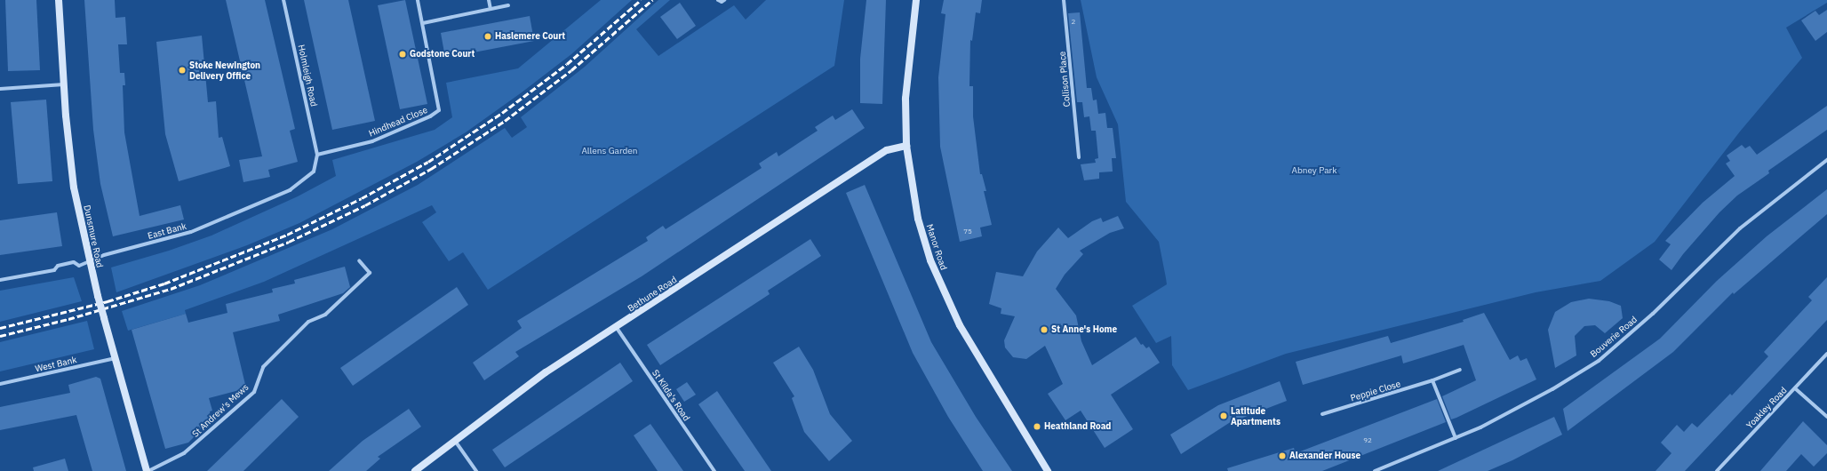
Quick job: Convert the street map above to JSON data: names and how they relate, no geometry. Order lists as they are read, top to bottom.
{
  "streets": {
    "street": [
      "Holmleigh Road",
      "Collison Place",
      "Hindhead Close",
      "East Bank",
      "Dunsmure Road",
      "Manor Road",
      "Bethune Road",
      "Bouverie Road",
      "West Bank",
      "Peppie Close",
      "St Kilda's Road",
      "Yoakley Road",
      "St Andrew's Mews"
    ]
  },
  "crossings": [
    ["Holmleigh Road", "Hindhead Close"],
    ["Holmleigh Road", "East Bank"],
    ["Hindhead Close", "East Bank"],
    ["East Bank", "Dunsmure Road"],
    ["Dunsmure Road", "West Bank"],
    ["Dunsmure Road", "St Andrew's Mews"],
    ["Manor Road", "Bethune Road"],
    ["Bethune Road", "St Kilda's Road"]
  ],
  "parks": ["Allens Garden", "Abney Park"],
  "places": [
    "Haslemere Court",
    "Godstone Court",
    "Stoke Newington Delivery Office",
    "St Anne's Home",
    "Latitude Apartments",
    "Heathland Road",
    "Alexander House"
  ],
  "house_numbers": ["2", "75", "92"]
}
